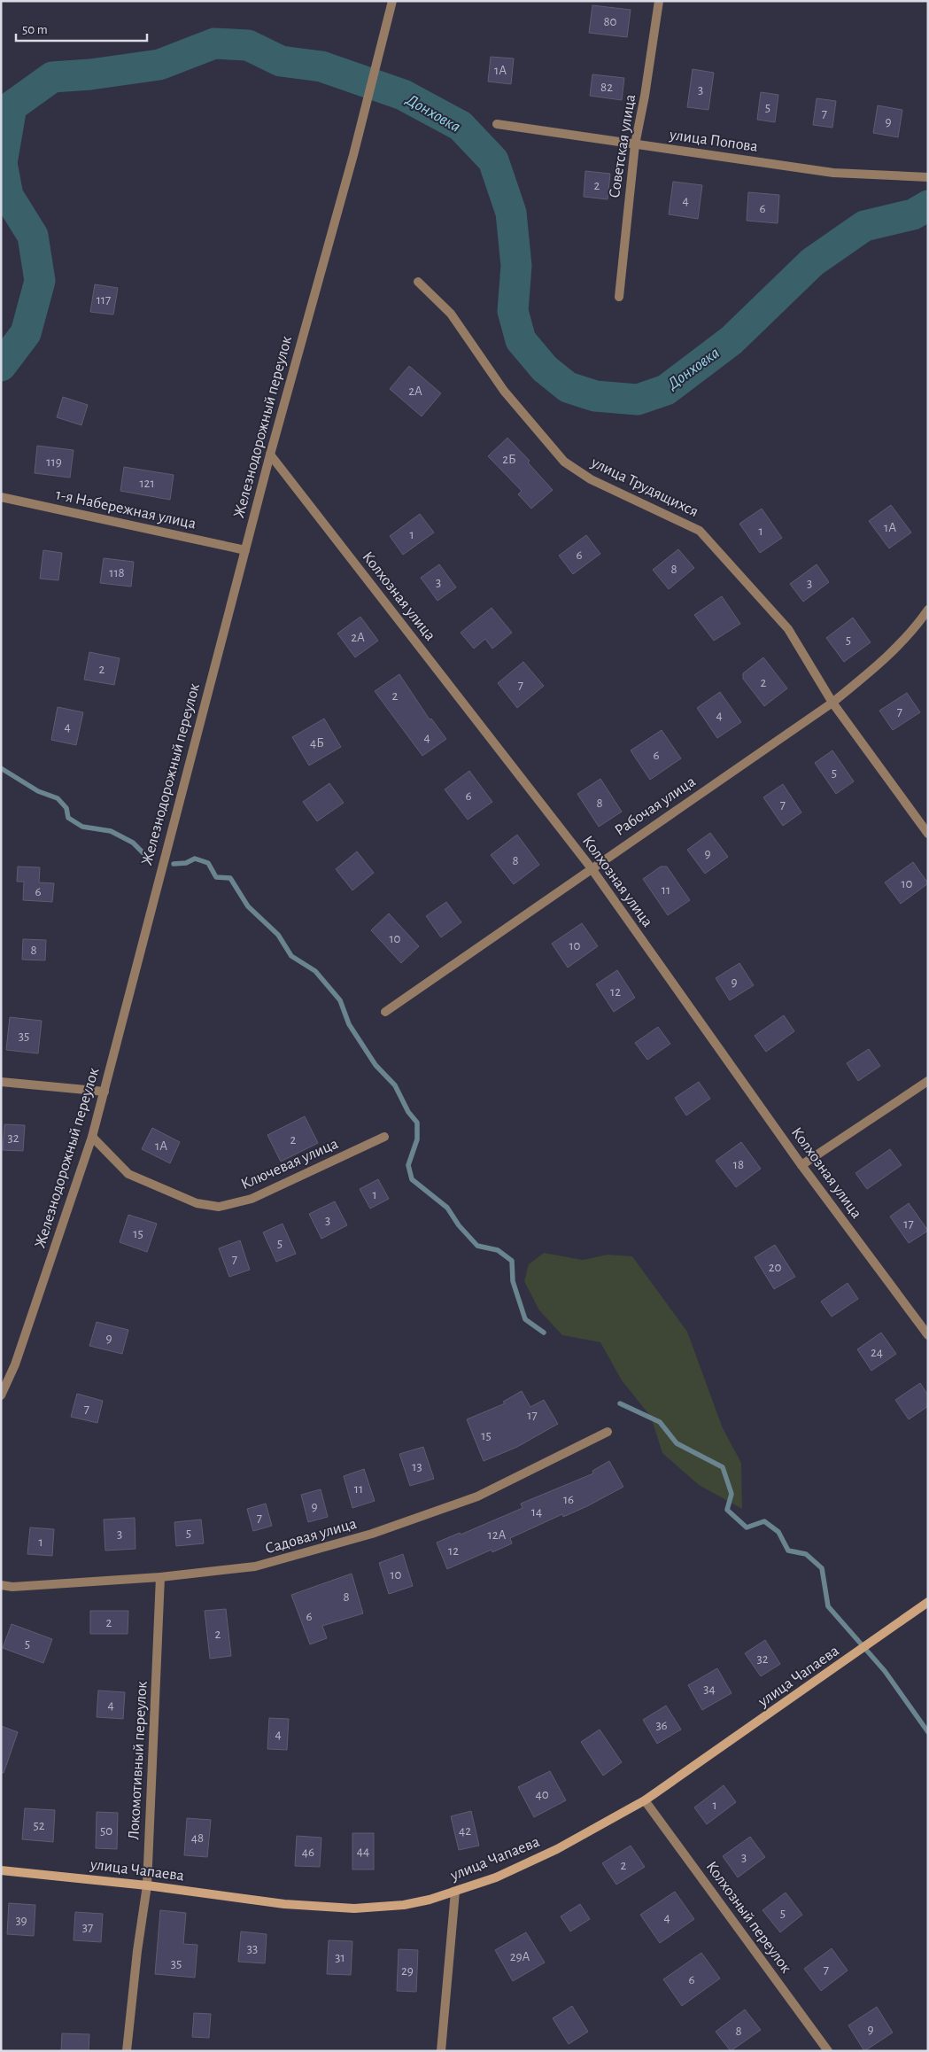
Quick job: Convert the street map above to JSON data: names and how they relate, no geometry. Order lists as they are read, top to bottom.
{
  "streets": {
    "street": [
      "улица Попова",
      "Советская улица",
      "Железнодорожный переулок",
      "улица Трудящихся",
      "1-я Набережная улица",
      "Колхозная улица",
      "Рабочая улица",
      "Ключевая улица",
      "Садовая улица",
      "улица Чапаева",
      "Локомотивный переулок",
      "Колхозный переулок"
    ]
  },
  "crossings": [
    ["улица Попова", "Советская улица"],
    ["Железнодорожный переулок", "1-я Набережная улица"],
    ["Железнодорожный переулок", "Колхозная улица"],
    ["Железнодорожный переулок", "Ключевая улица"],
    ["улица Трудящихся", "Рабочая улица"],
    ["Колхозная улица", "Рабочая улица"],
    ["Садовая улица", "Локомотивный переулок"],
    ["улица Чапаева", "Локомотивный переулок"],
    ["улица Чапаева", "Колхозный переулок"]
  ],
  "water": ["Донховка"],
  "house_numbers": [
    "80",
    "1А",
    "82",
    "3",
    "5",
    "7",
    "9",
    "2",
    "4",
    "6",
    "117",
    "2А",
    "2Б",
    "119",
    "121",
    "1А",
    "1",
    "1",
    "6",
    "8",
    "118",
    "3",
    "3",
    "2А",
    "5",
    "2",
    "2",
    "7",
    "2",
    "7",
    "4",
    "4",
    "4",
    "4Б",
    "6",
    "5",
    "6",
    "8",
    "7",
    "9",
    "8",
    "10",
    "11",
    "6",
    "10",
    "10",
    "8",
    "9",
    "12",
    "35",
    "32",
    "2",
    "1А",
    "18",
    "1",
    "3",
    "17",
    "15",
    "5",
    "7",
    "20",
    "9",
    "24",
    "7",
    "17",
    "15",
    "13",
    "11",
    "16",
    "9",
    "14",
    "7",
    "5",
    "3",
    "12А",
    "1",
    "12",
    "10",
    "8",
    "6",
    "2",
    "2",
    "5",
    "32",
    "34",
    "4",
    "36",
    "4",
    "40",
    "1",
    "52",
    "50",
    "42",
    "48",
    "44",
    "46",
    "3",
    "2",
    "5",
    "4",
    "39",
    "37",
    "33",
    "29А",
    "31",
    "35",
    "7",
    "29",
    "6",
    "9",
    "8"
  ],
  "scale_bar": "50 m"
}
